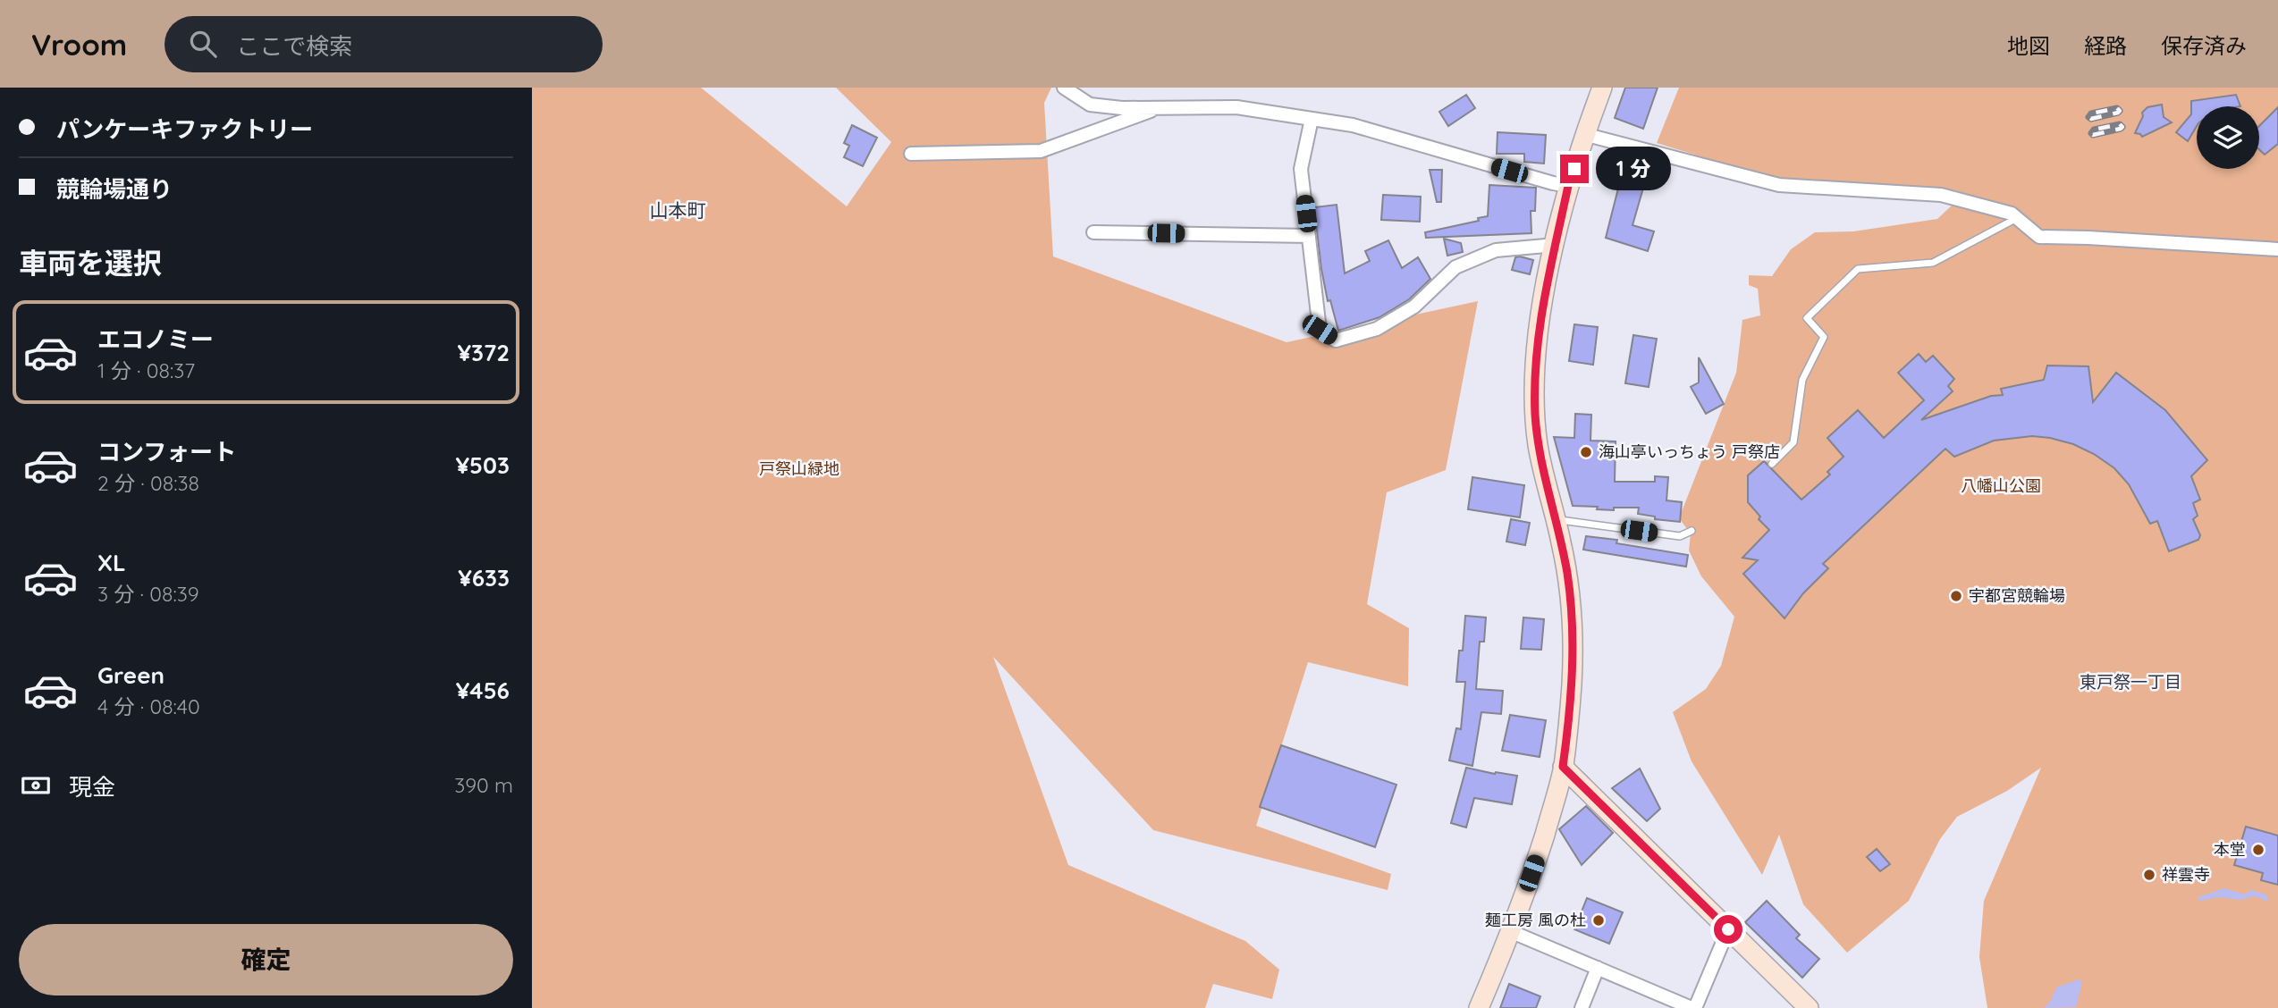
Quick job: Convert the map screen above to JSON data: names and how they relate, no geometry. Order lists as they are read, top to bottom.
{
  "districts": ["山本町", "東戸祭一丁目"],
  "parks": ["戸祭山緑地", "八幡山公園"],
  "places": [
    "海山亭いっちょう 戸祭店",
    "宇都宮競輪場",
    "本堂",
    "祥雲寺",
    "麺工房 風の杜"
  ],
  "page": {
    "header": "Vroom",
    "search": "ここで検索",
    "nav": ["地図", "経路", "保存済み"],
    "banner": ["パンケーキファクトリー", "競輪場通り"],
    "bubble": "1 分",
    "heading": "車両を選択",
    "list": [
      {
        "name": "エコノミー",
        "note": "1 分 · 08:37",
        "value": "¥372"
      },
      {
        "name": "コンフォート",
        "note": "2 分 · 08:38",
        "value": "¥503"
      },
      {
        "name": "XL",
        "note": "3 分 · 08:39",
        "value": "¥633"
      },
      {
        "name": "Green",
        "note": "4 分 · 08:40",
        "value": "¥456"
      }
    ],
    "pay": ["現金", "390 m"],
    "buttons": "確定"
  }
}
